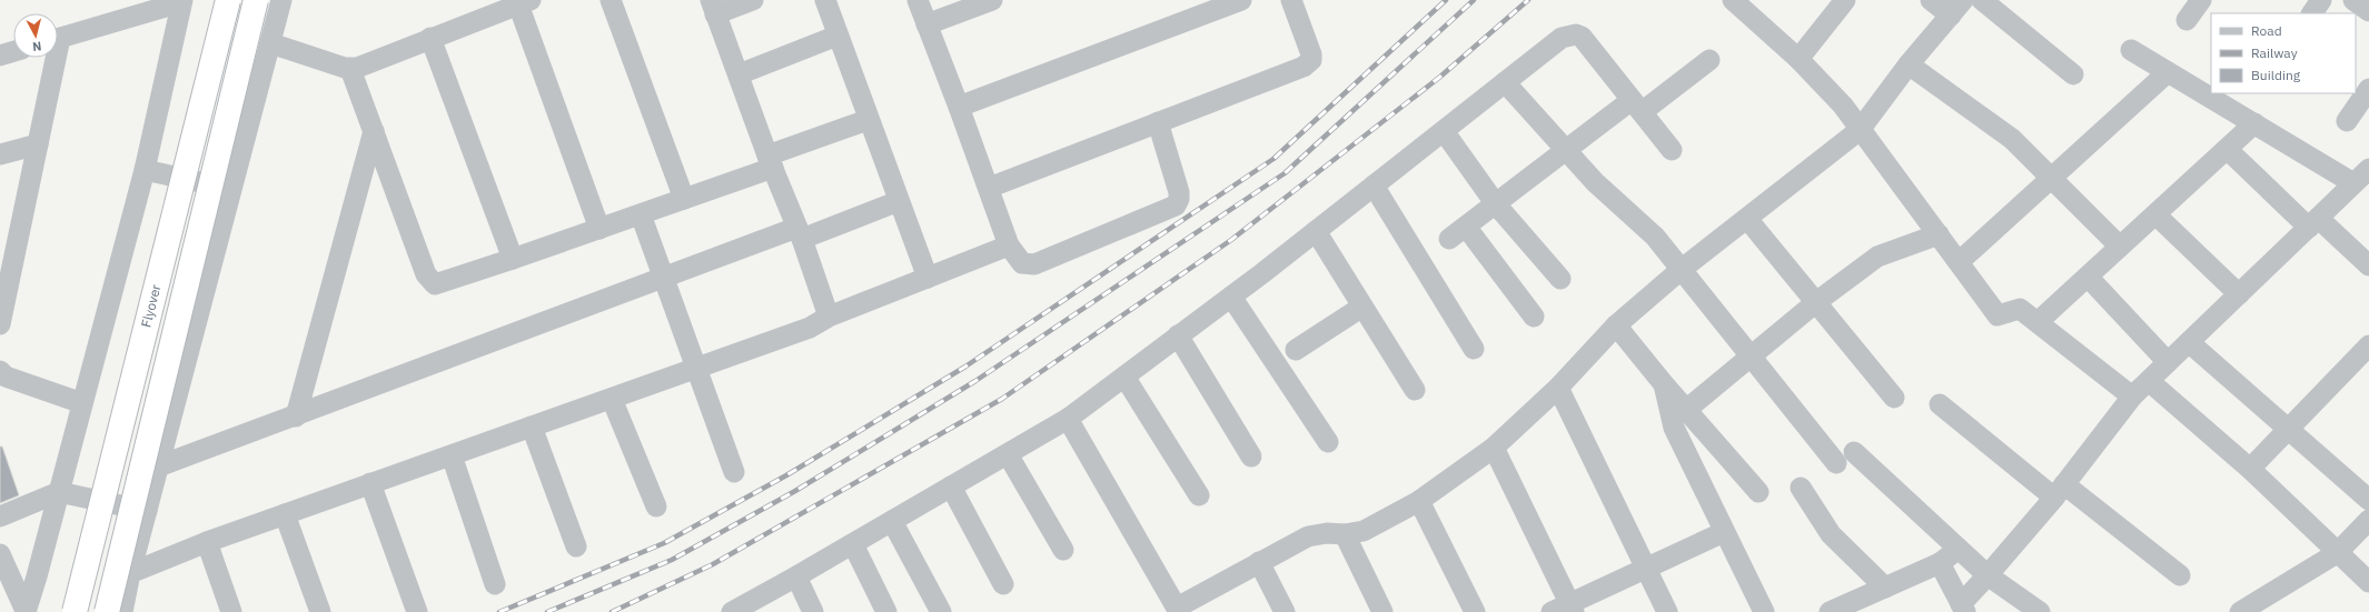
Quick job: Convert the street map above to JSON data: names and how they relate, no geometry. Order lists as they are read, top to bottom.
{
  "streets": {
    "main road": ["Flyover"]
  },
  "legend": ["Road", "Railway", "Building"],
  "north": "bottom"
}
